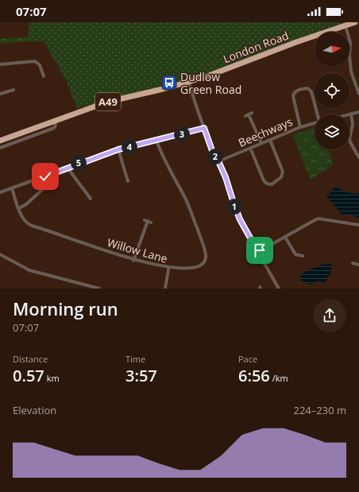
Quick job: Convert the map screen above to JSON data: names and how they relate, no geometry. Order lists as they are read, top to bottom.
{
  "streets": {
    "highway": ["London Road", "A49"],
    "street": ["Beechways", "Willow Lane"]
  },
  "places": {
    "bus stop": ["Dudlow Green Road"]
  },
  "north": "right",
  "page": {
    "status": "07:07",
    "pins": [
      "3",
      "4",
      "2",
      "5",
      "1"
    ],
    "heading": ["Morning run", "07:07"],
    "stats": [
      ["Distance", "0.57 km"],
      ["Time", "3:57"],
      ["Pace", "6:56 /km"]
    ],
    "chart": ["Elevation", "224–230 m"]
  }
}
